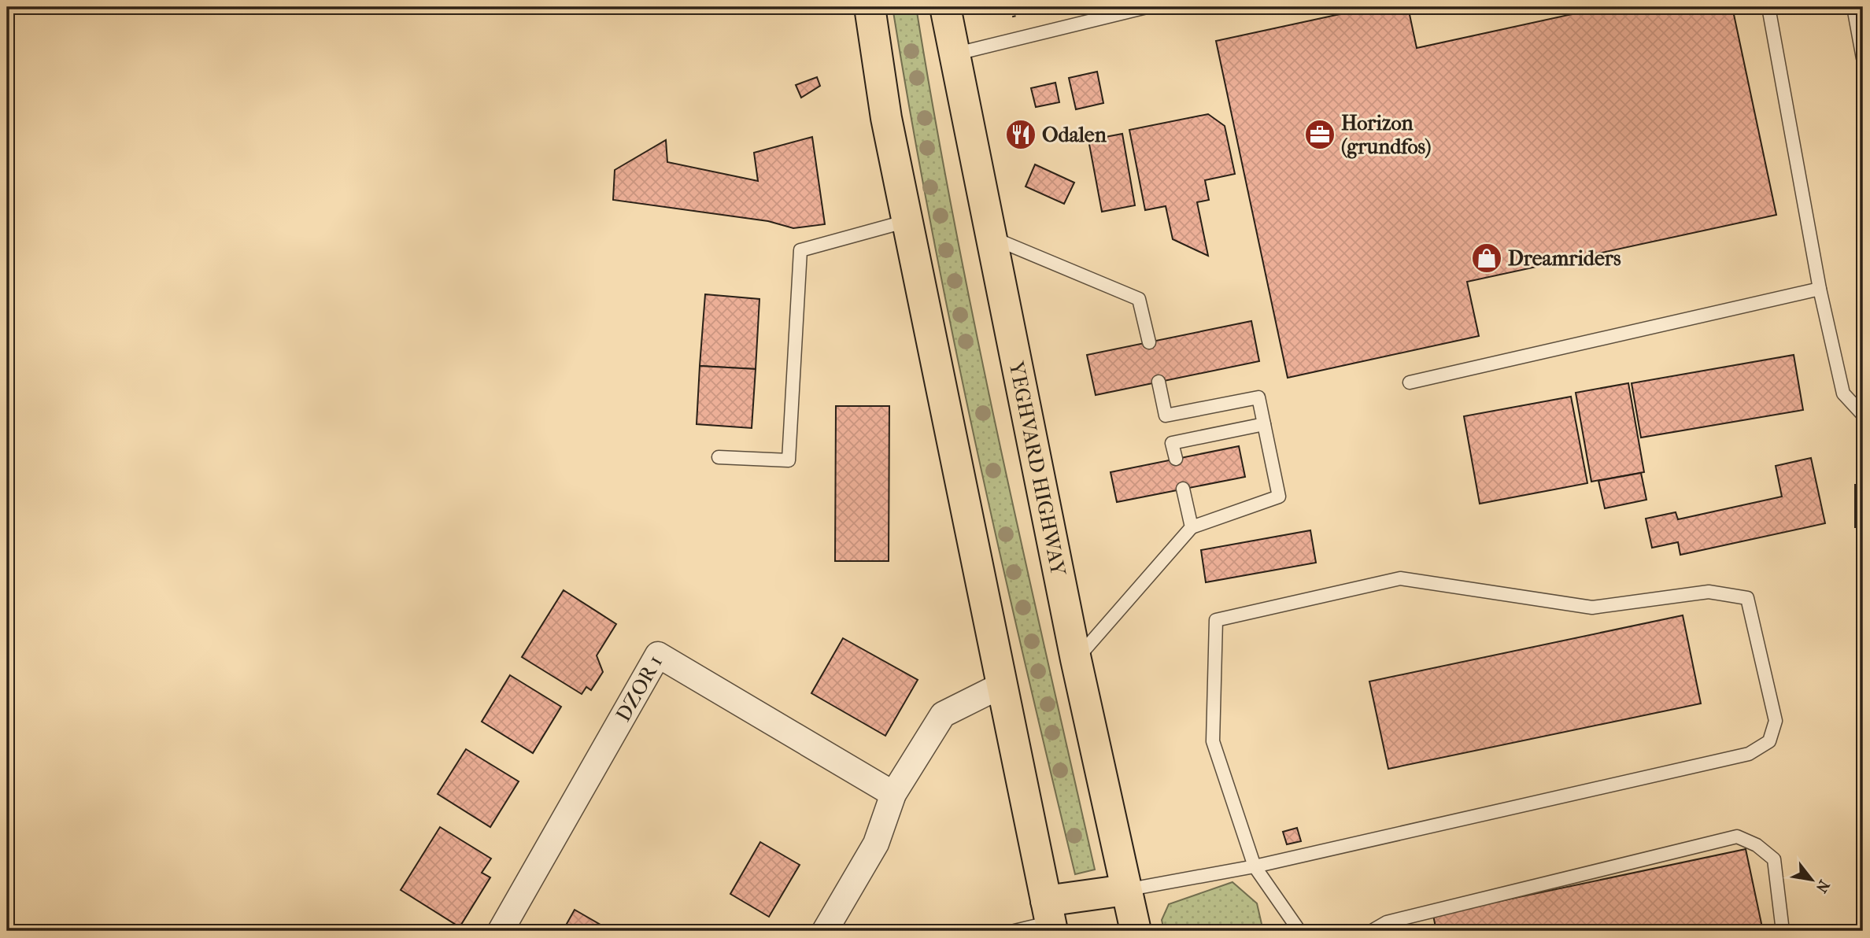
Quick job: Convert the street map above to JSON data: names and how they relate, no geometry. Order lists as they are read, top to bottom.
{
  "streets": {
    "main road": ["YEGHVARD HIGHWAY"],
    "street": ["DZOR 1"]
  },
  "places": {
    "restaurant": ["Odalen"],
    "office": ["Horizon (grundfos)"],
    "shop": ["Dreamriders"]
  },
  "north": "bottom right"
}
